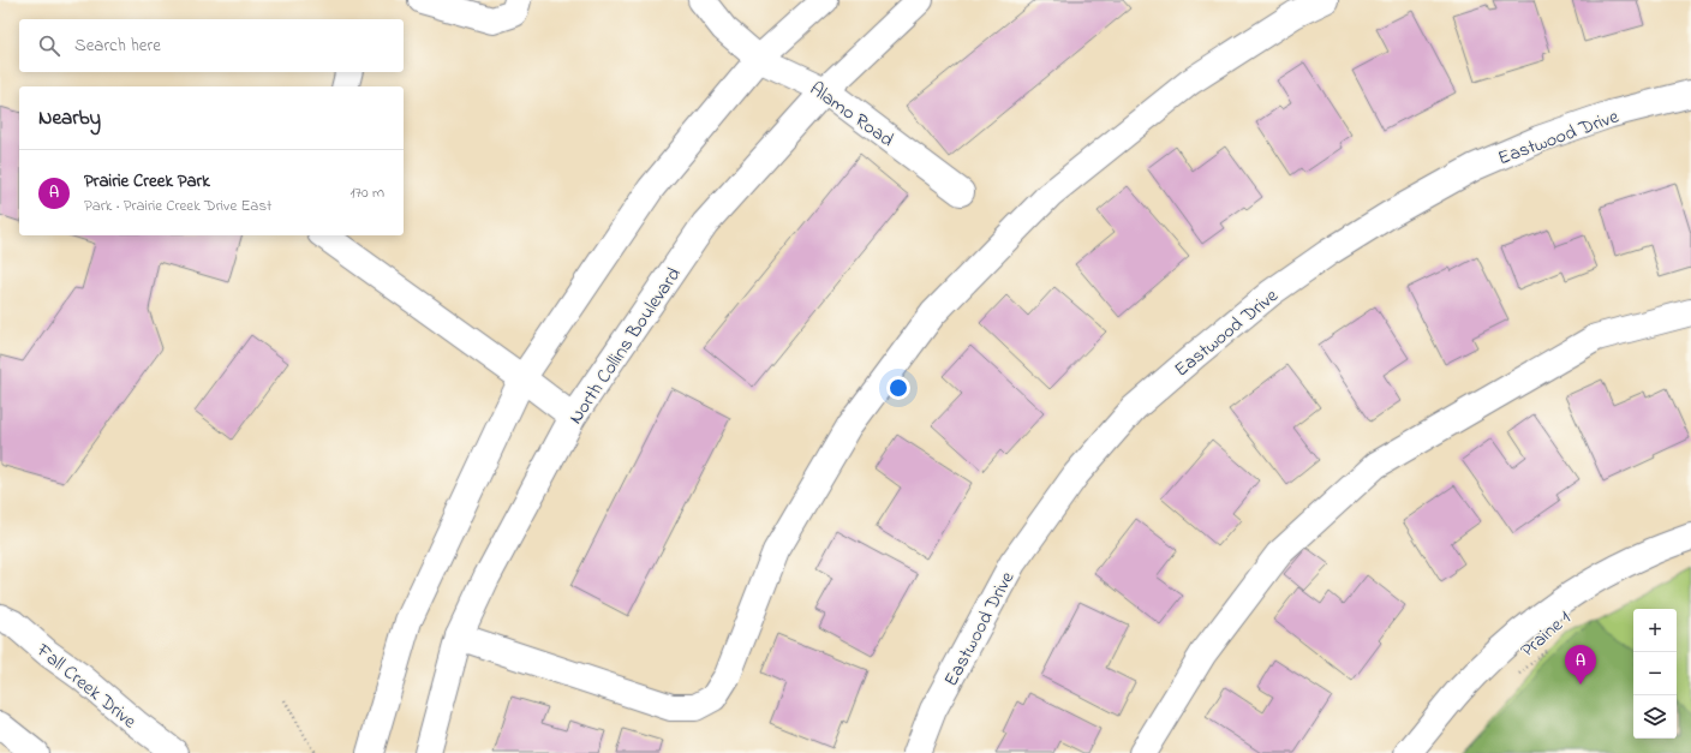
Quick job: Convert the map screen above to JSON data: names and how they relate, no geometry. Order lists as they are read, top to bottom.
{
  "streets": {
    "street": [
      "Alamo Road",
      "Eastwood Drive",
      "North Collins Boulevard",
      "Fall Creek Drive"
    ],
    "path": ["Praine 1"]
  },
  "crossings": [
    ["Alamo Road", "North Collins Boulevard"]
  ],
  "page": {
    "search": "Search here",
    "heading": "Nearby",
    "list": [
      {
        "mark": "A",
        "name": "Prairie Creek Park",
        "note": "Park · Prairie Creek Drive East",
        "value": "170 m"
      }
    ],
    "map_buttons": ["+", "−"],
    "pins": "A"
  }
}
